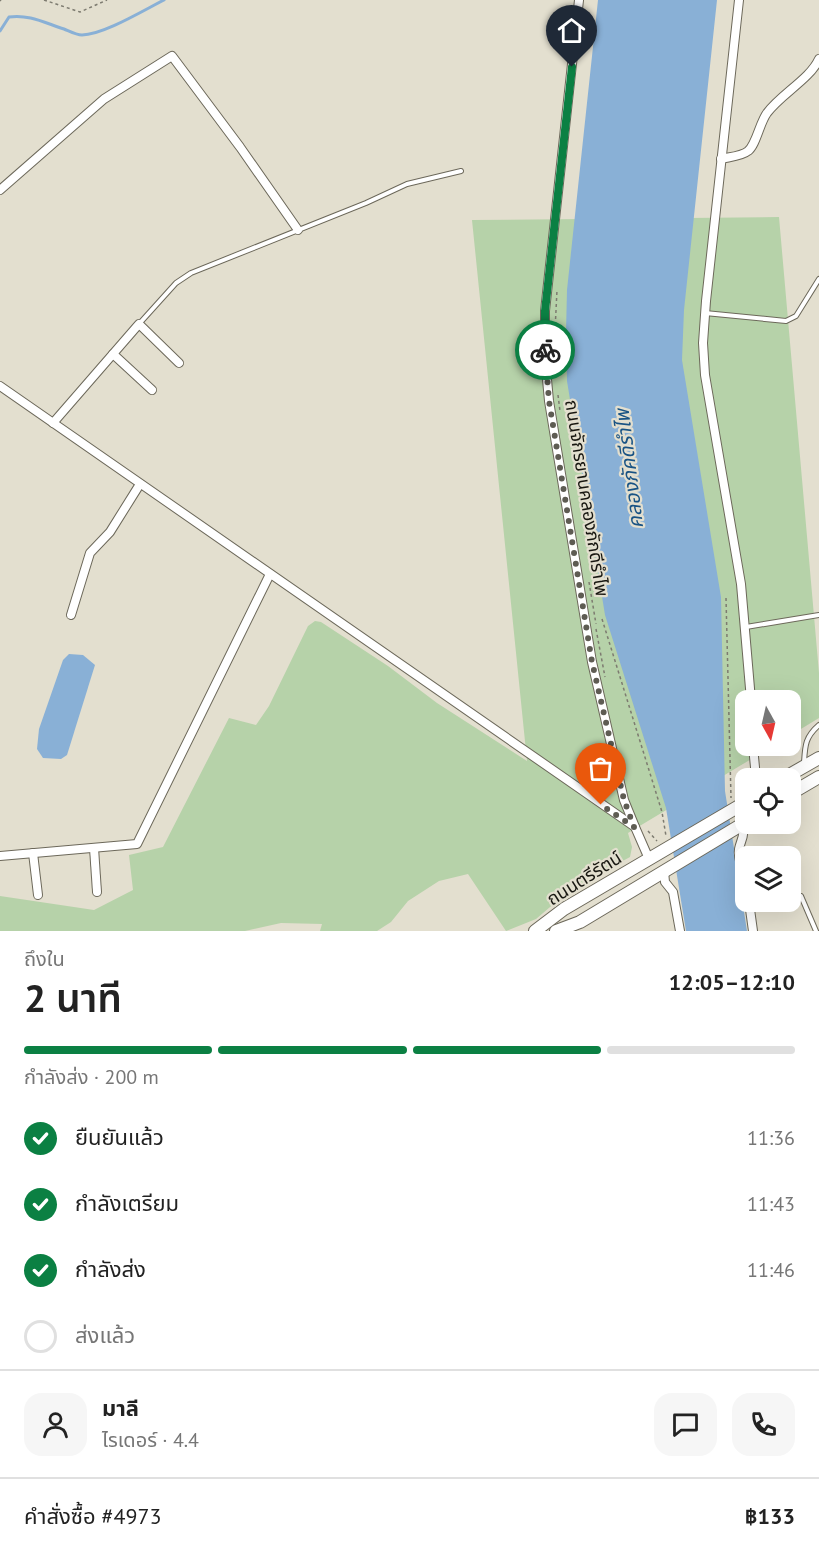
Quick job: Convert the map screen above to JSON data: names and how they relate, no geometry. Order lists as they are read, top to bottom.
{
  "streets": {
    "main road": ["ถนนตรีรัตน์"],
    "path": ["ถนนจักรยานคลองภักดีรำไพ"]
  },
  "water": ["คลองภัคดีรำไพ"],
  "north": "bottom",
  "page": {
    "heading": ["2 นาที", "ถึงใน", "12:05–12:10"],
    "panel": [
      "มาลี",
      "ไรเดอร์ · 4.4",
      "คำสั่งซื้อ #4973",
      "฿133"
    ],
    "bar": "กำลังส่ง · 200 m",
    "list": [
      ["ยืนยันแล้ว", "11:36"],
      ["กำลังเตรียม", "11:43"],
      ["กำลังส่ง", "11:46"],
      "ส่งแล้ว"
    ]
  }
}
